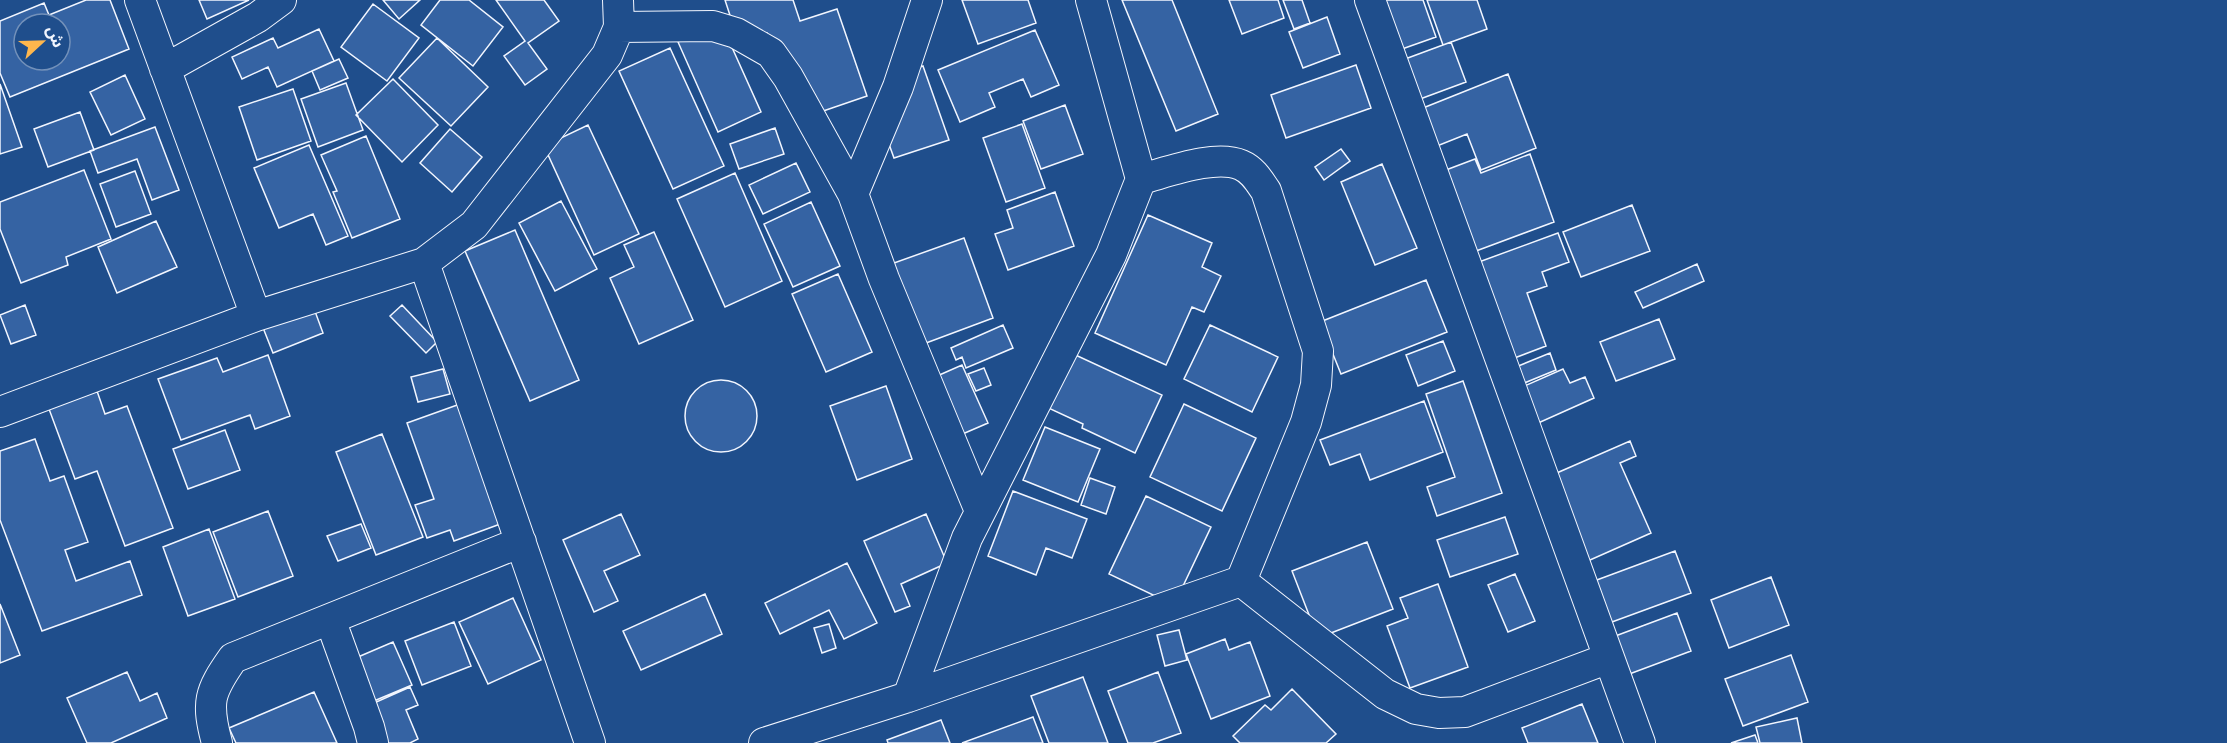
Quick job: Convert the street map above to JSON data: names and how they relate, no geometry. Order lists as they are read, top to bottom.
{
  "north": "right"
}
